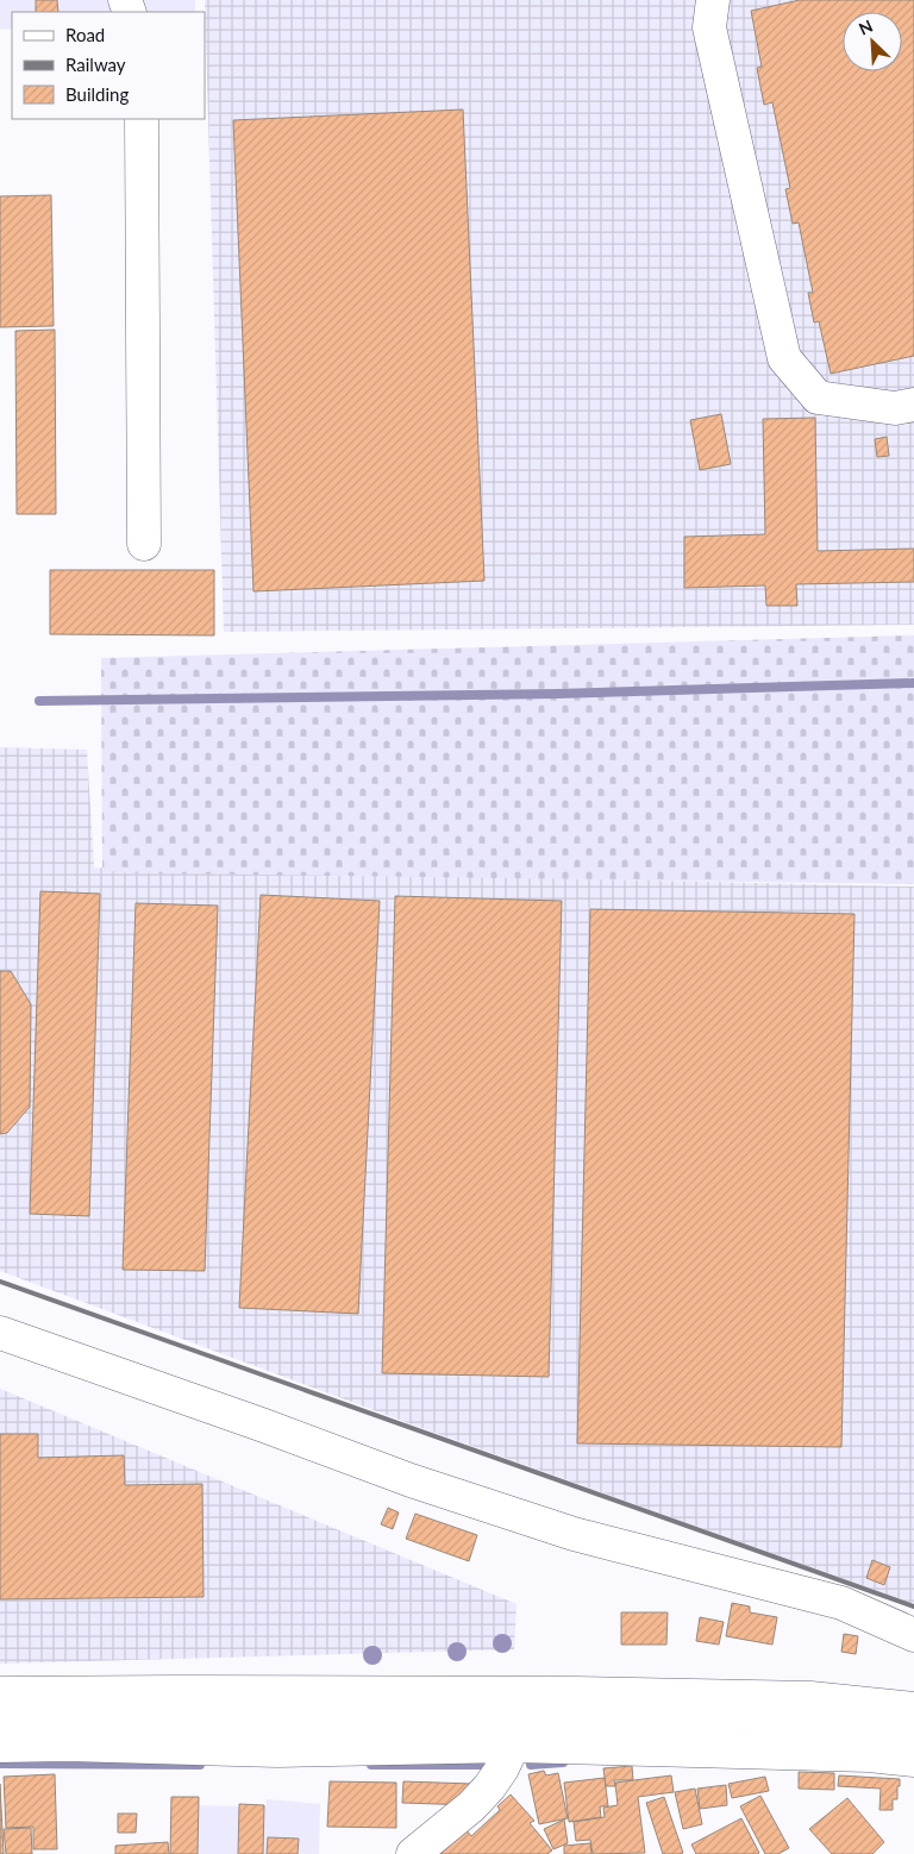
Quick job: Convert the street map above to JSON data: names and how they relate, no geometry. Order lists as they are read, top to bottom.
{
  "legend": ["Road", "Railway", "Building"],
  "north": "top left"
}
